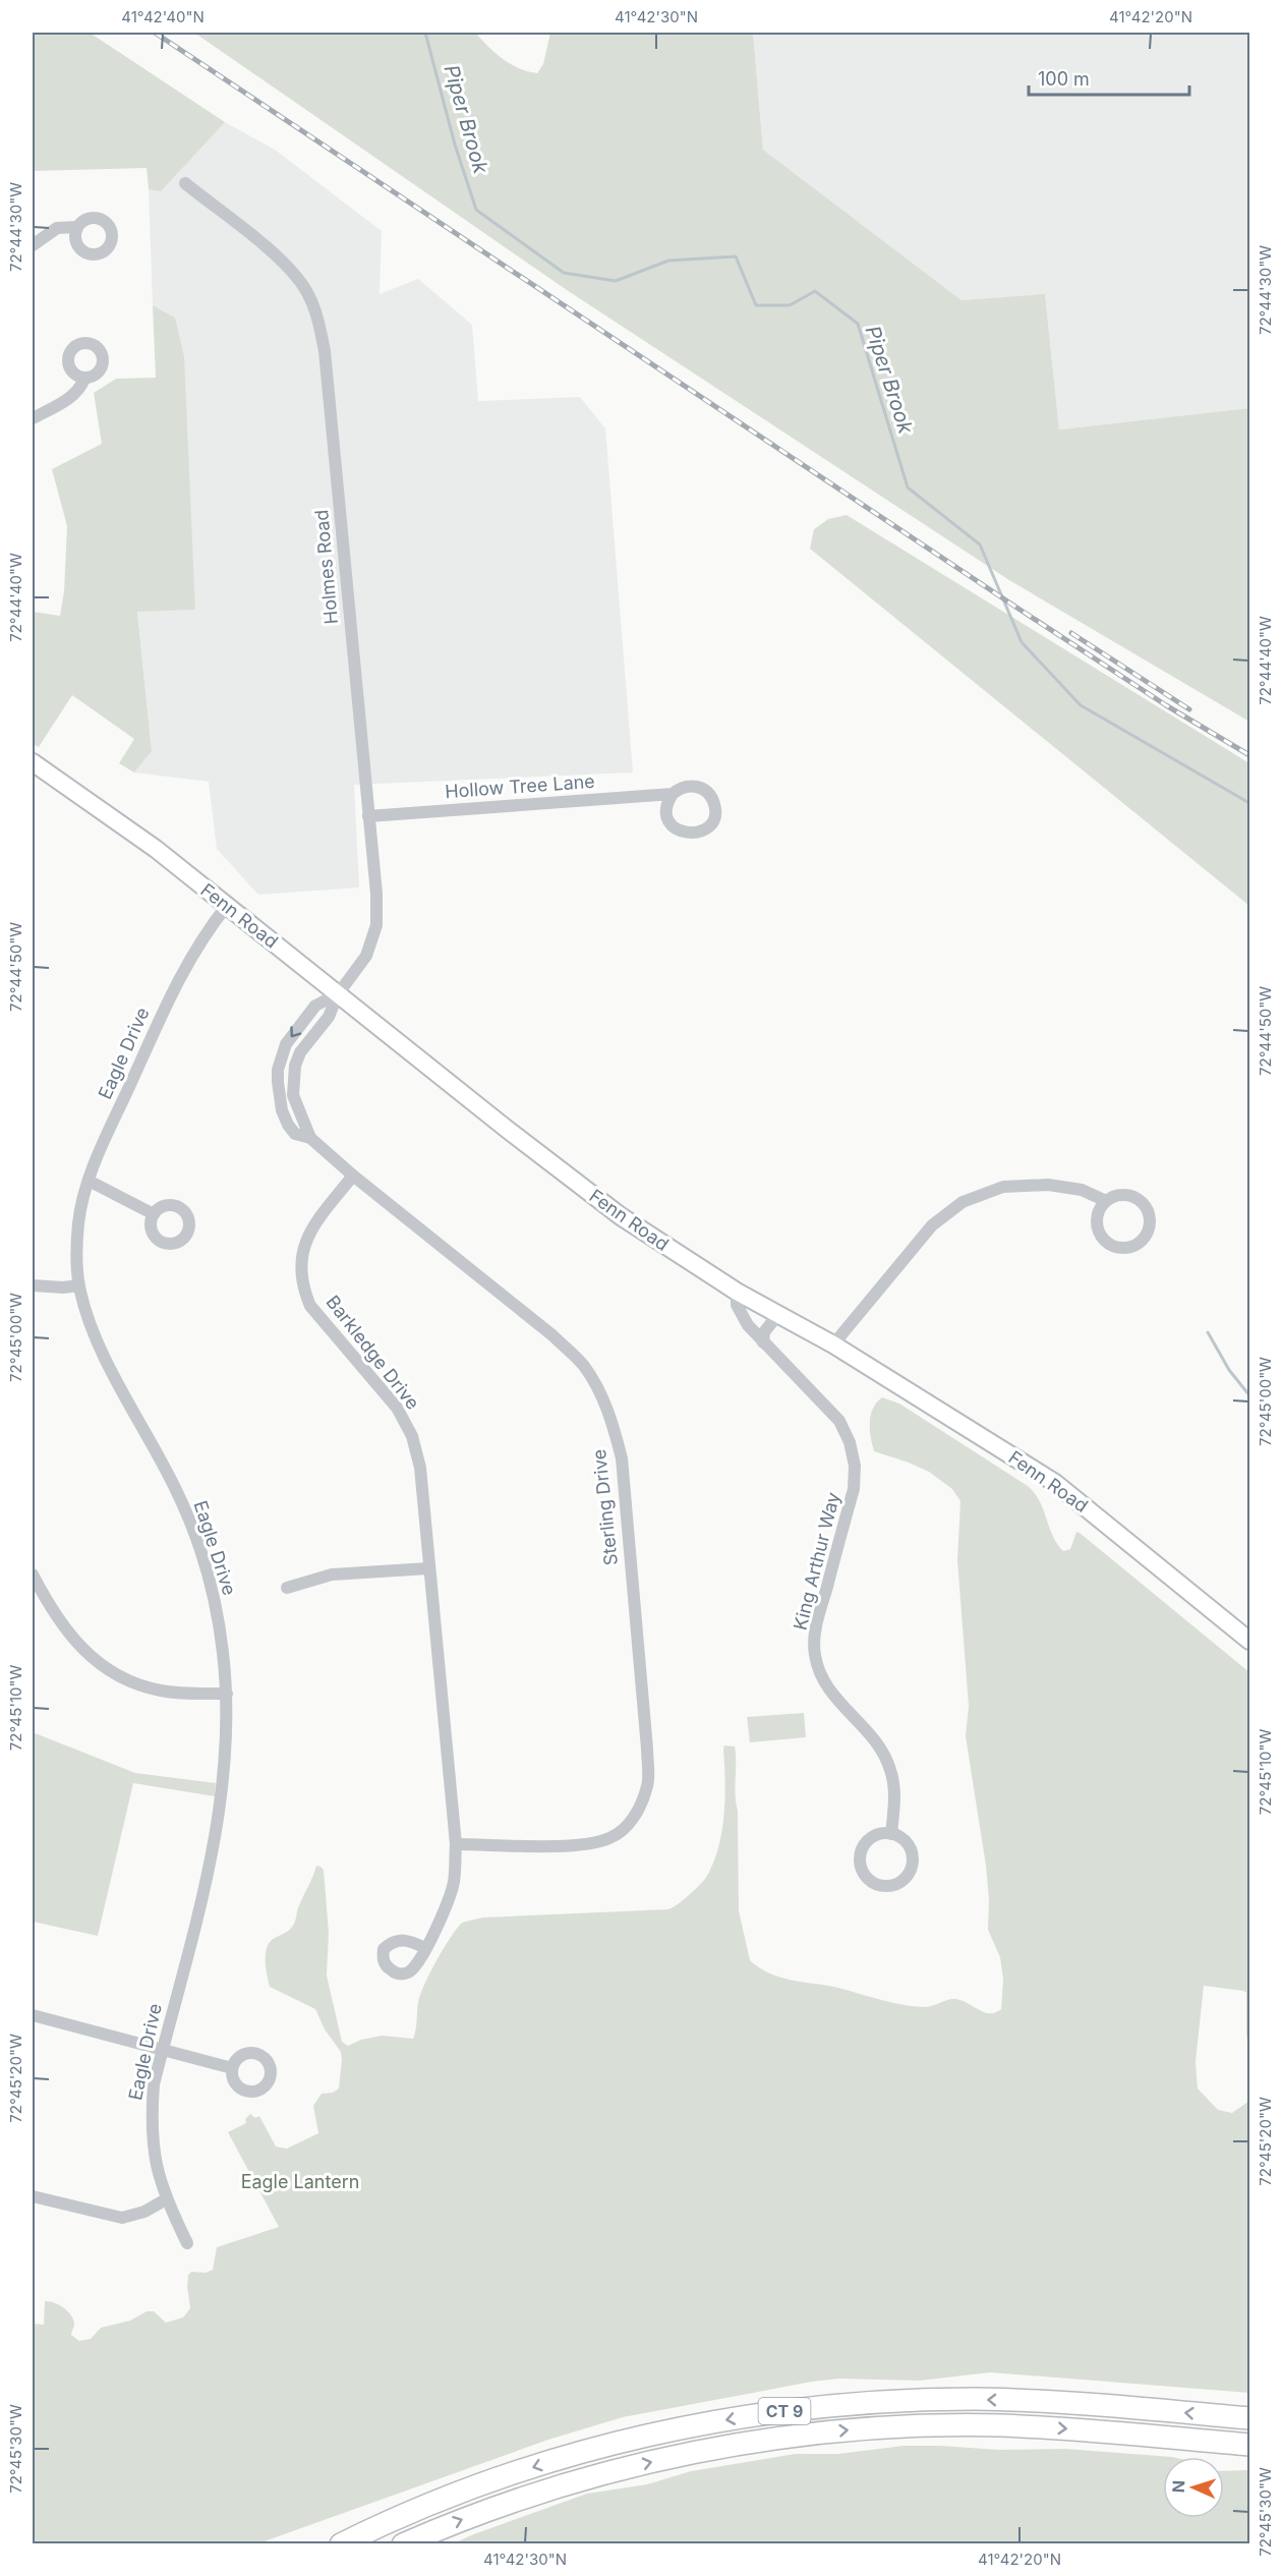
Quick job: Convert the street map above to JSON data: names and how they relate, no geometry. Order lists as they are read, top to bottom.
{
  "streets": {
    "highway": ["CT 9"],
    "street": [
      "Holmes Road",
      "Hollow Tree Lane",
      "Fenn Road",
      "Eagle Drive",
      "Barkledge Drive",
      "Sterling Drive",
      "King Arthur Way"
    ]
  },
  "crossings": [
    ["Holmes Road", "Hollow Tree Lane"],
    ["Holmes Road", "Fenn Road"],
    ["Holmes Road", "Sterling Drive"],
    ["Fenn Road", "Eagle Drive"],
    ["Fenn Road", "Sterling Drive"],
    ["Fenn Road", "King Arthur Way"],
    ["Barkledge Drive", "Sterling Drive"]
  ],
  "water": ["Piper Brook"],
  "parks": ["Eagle Lantern"],
  "scale_bar": "100 m",
  "north": "left",
  "coordinates": [
    "41°42'40\"N",
    "41°42'30\"N",
    "41°42'20\"N",
    "72°44'30\"W",
    "72°44'40\"W",
    "72°44'50\"W",
    "72°45'00\"W",
    "72°45'10\"W",
    "72°45'20\"W",
    "72°45'30\"W"
  ]
}
